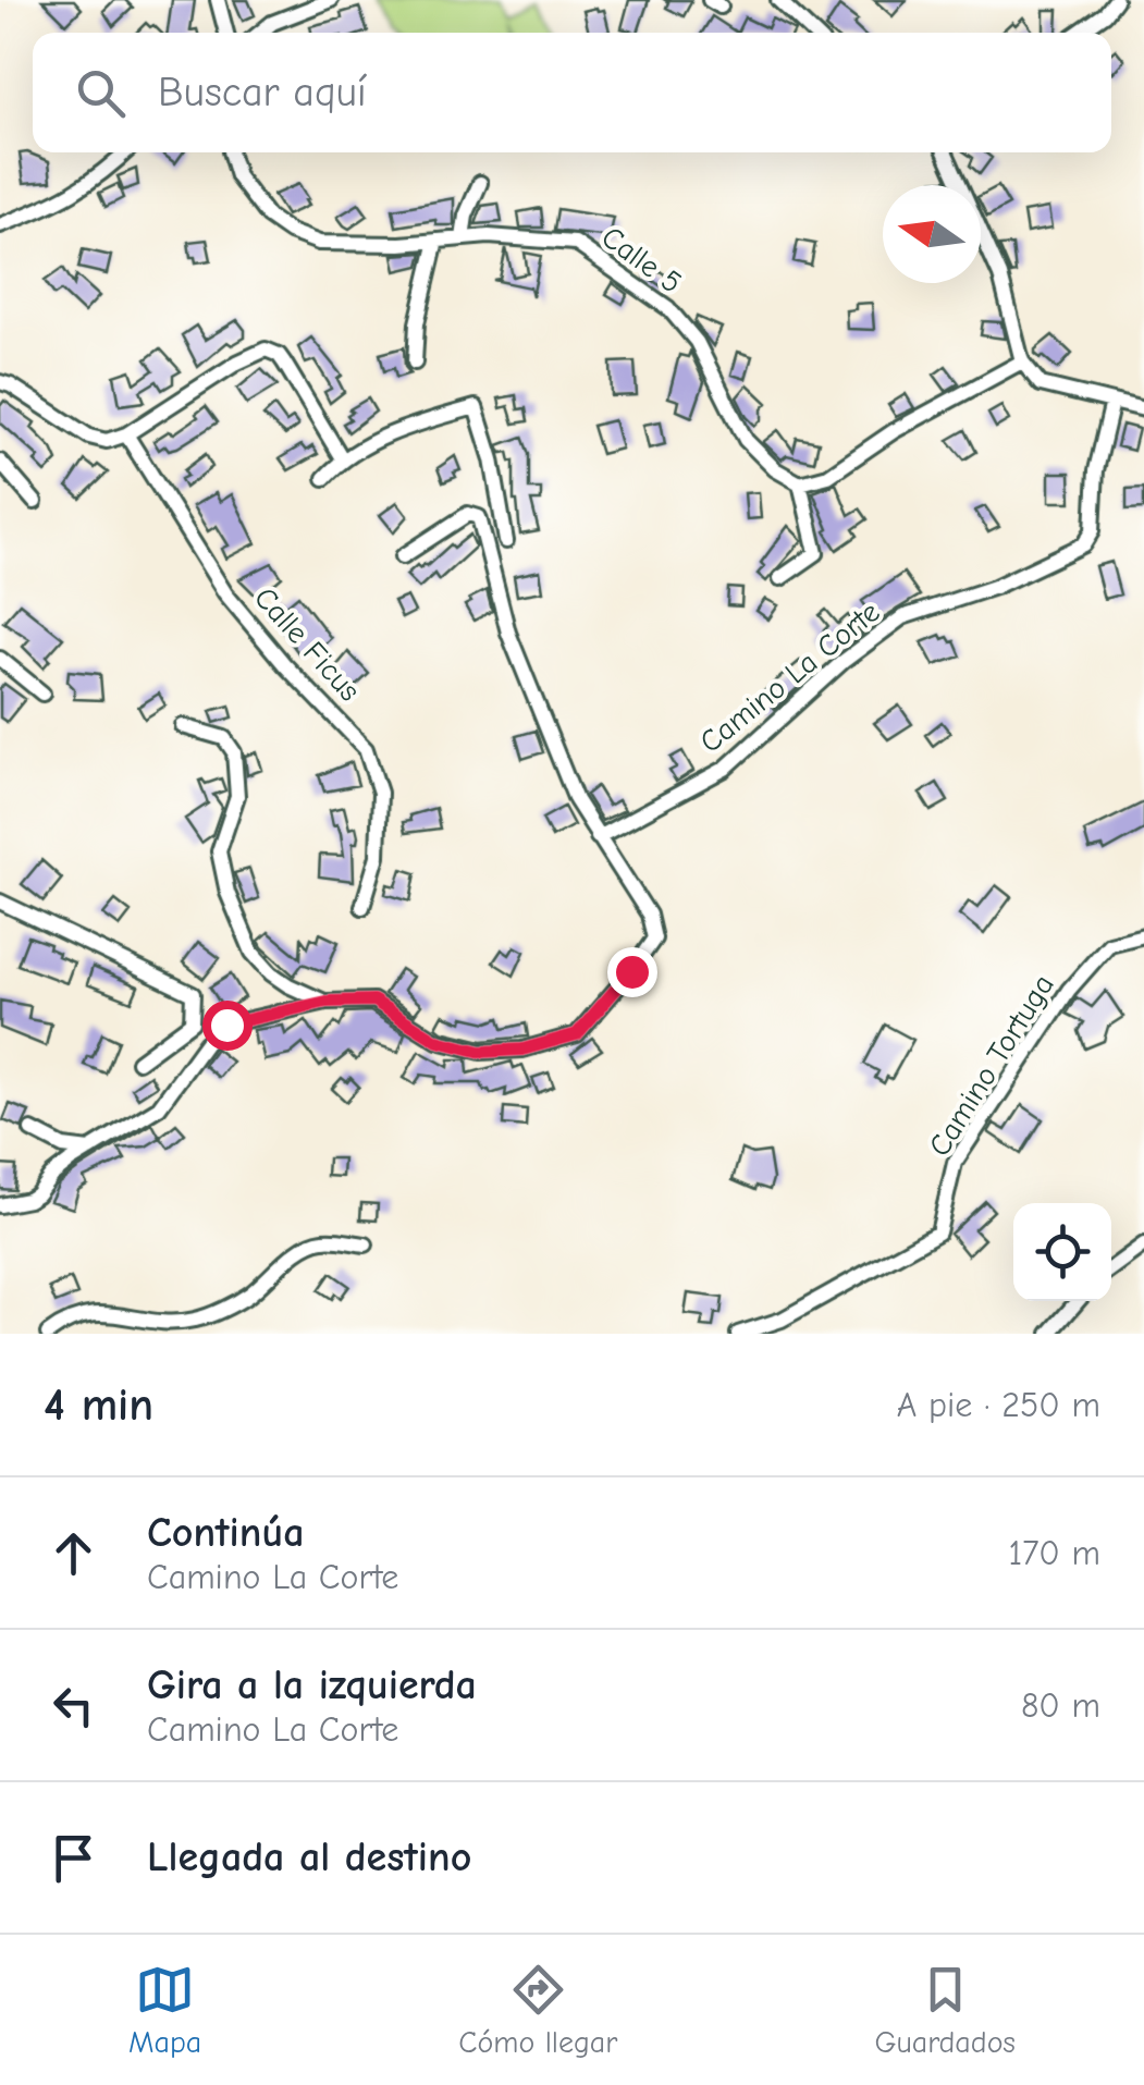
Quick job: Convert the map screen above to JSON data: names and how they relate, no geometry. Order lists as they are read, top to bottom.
{
  "streets": {
    "street": [
      "Calle 5",
      "Calle Ficus",
      "Camino La Corte",
      "Camino Tortuga"
    ]
  },
  "north": "left",
  "page": {
    "search": "Buscar aquí",
    "heading": ["4 min", "A pie · 250 m"],
    "list": [
      ["Continúa", "Camino La Corte", "170 m"],
      ["Gira a la izquierda", "Camino La Corte", "80 m"],
      "Llegada al destino"
    ],
    "nav": ["Mapa", "Cómo llegar", "Guardados"]
  }
}
